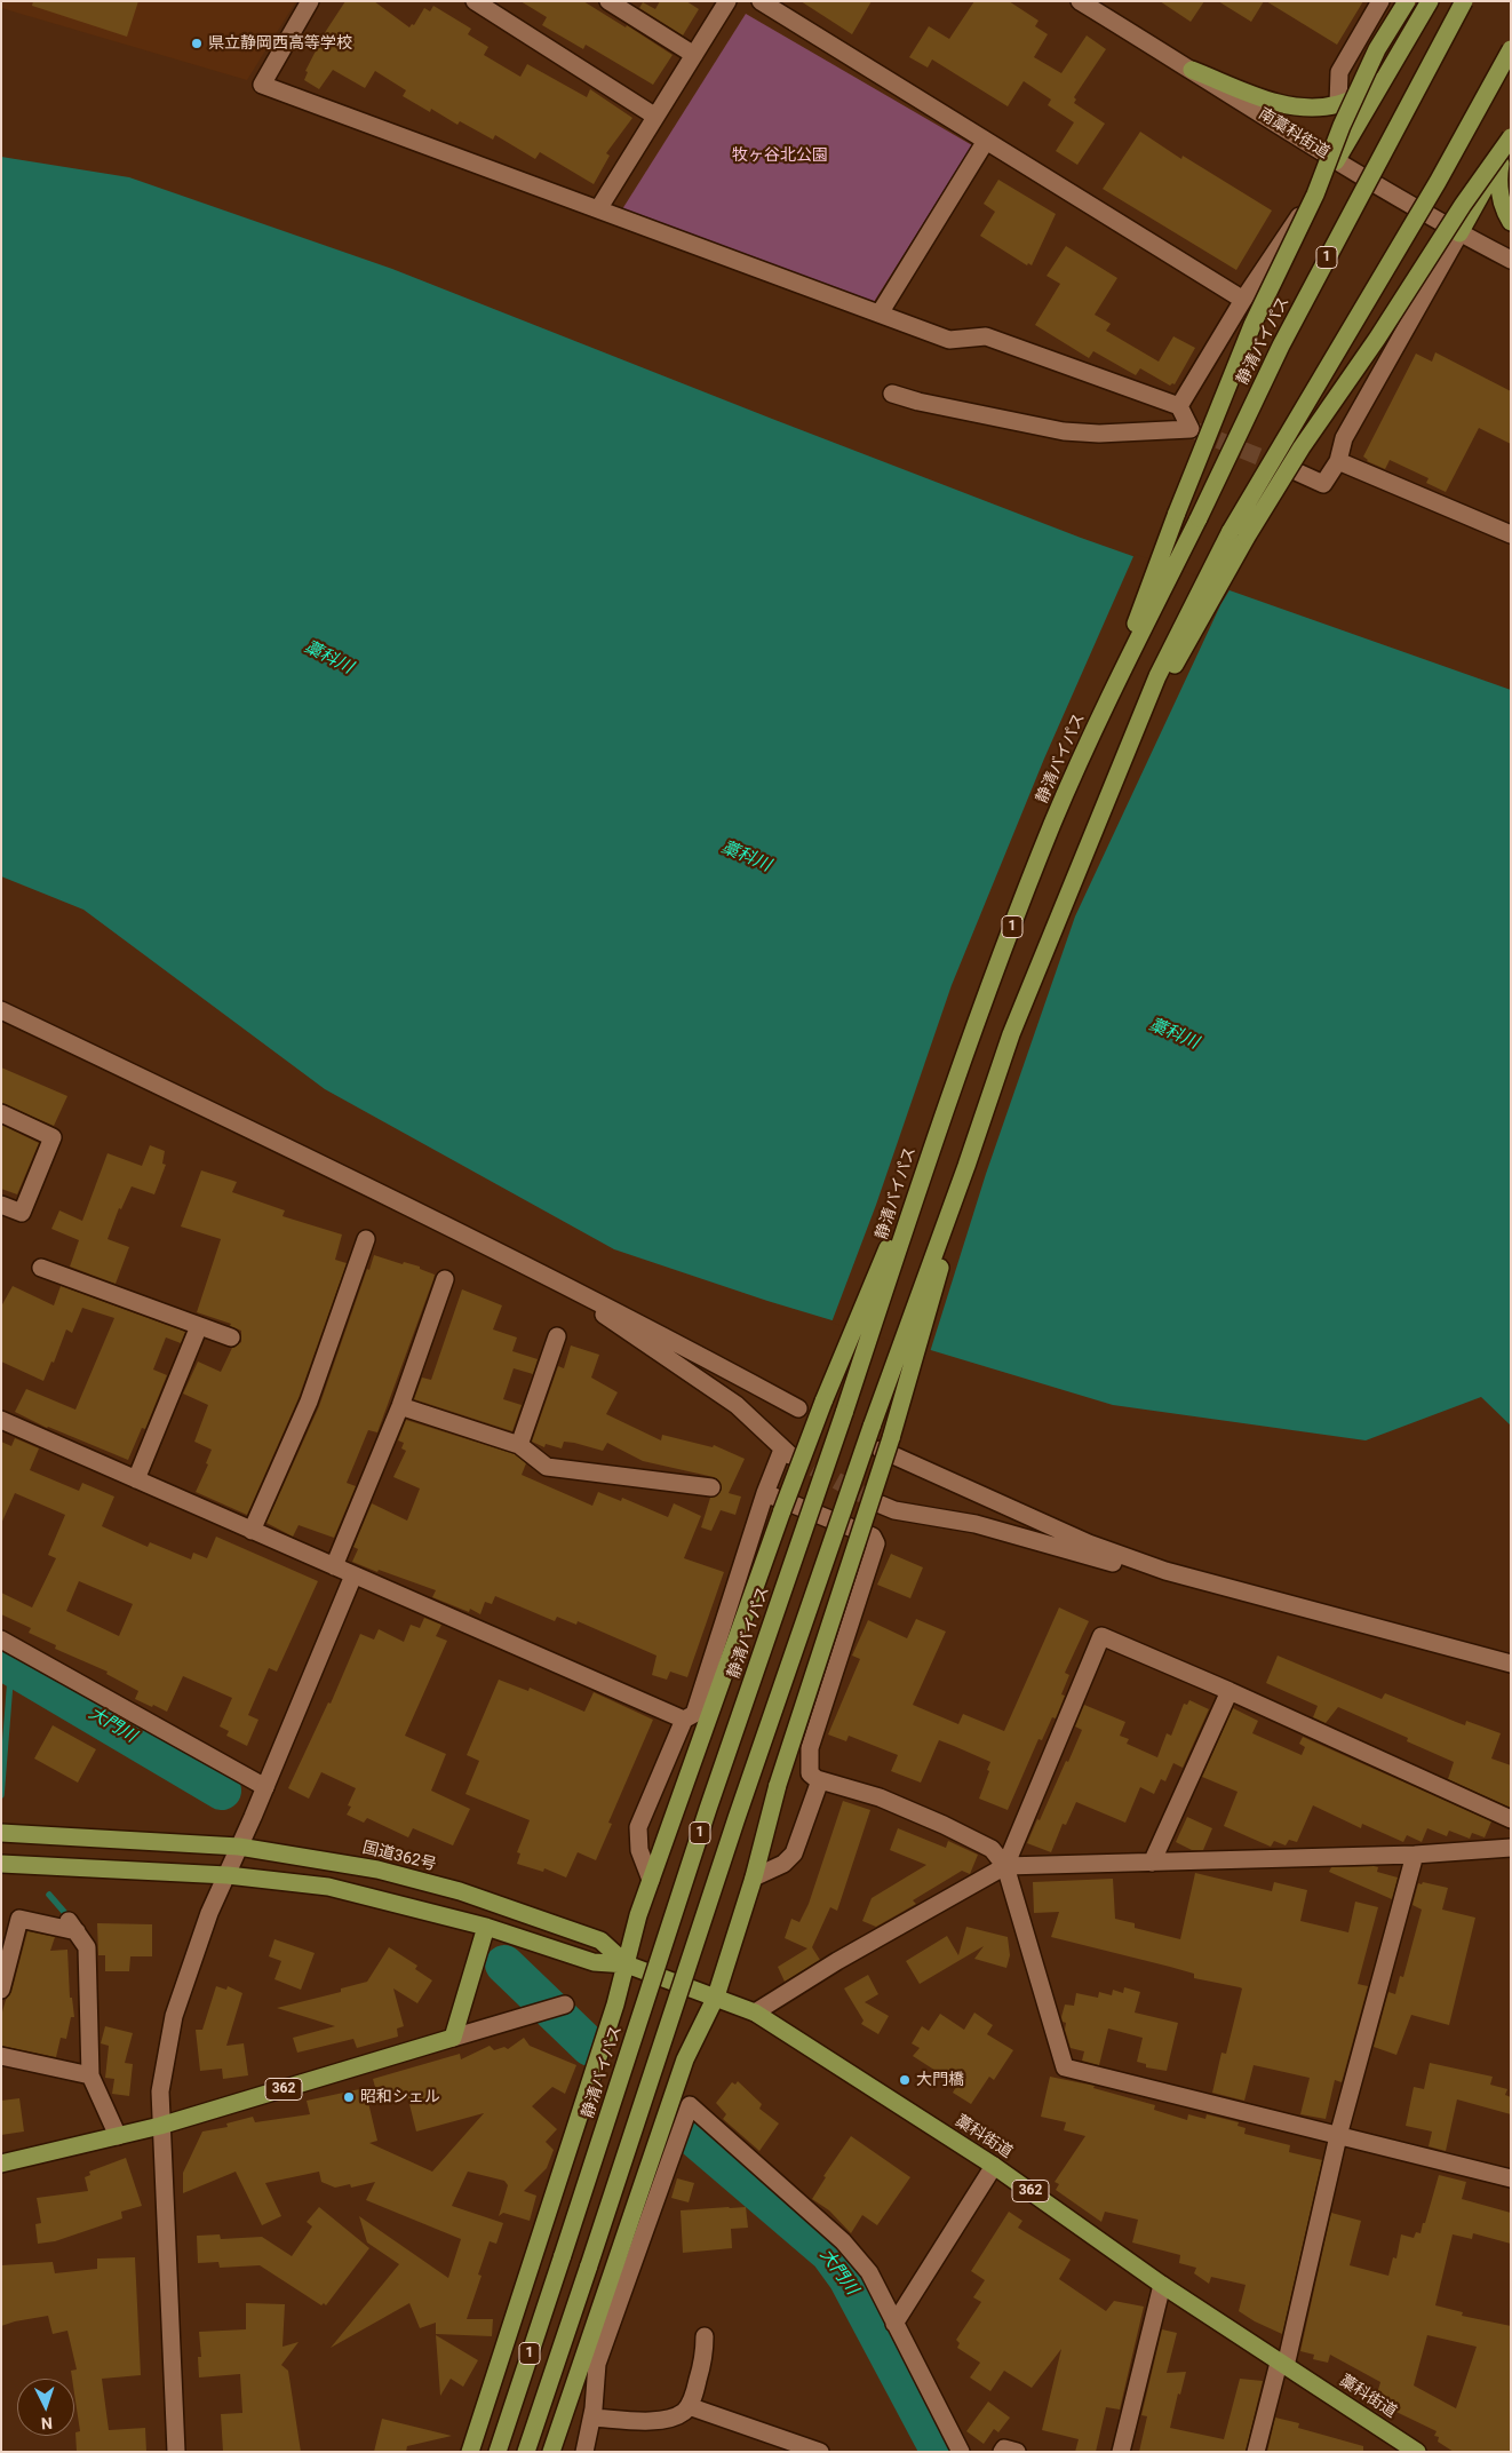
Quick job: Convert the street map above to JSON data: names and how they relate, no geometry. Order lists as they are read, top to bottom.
{
  "streets": {
    "highway": [
      "1",
      "静清バイパス",
      "国道362号",
      "362",
      "藁科街道"
    ],
    "street": ["南藁科街道"]
  },
  "crossings": [
    ["南藁科街道", "1"],
    ["1", "静清バイパス"],
    ["1", "国道362号"],
    ["1", "362"],
    ["1", "藁科街道"],
    ["国道362号", "362"],
    ["国道362号", "藁科街道"],
    ["362", "藁科街道"]
  ],
  "water": ["藁科川", "大門川"],
  "parks": ["牧ヶ谷北公園"],
  "places": ["県立静岡西高等学校", "大門橋", "昭和シェル"],
  "north": "bottom"
}
